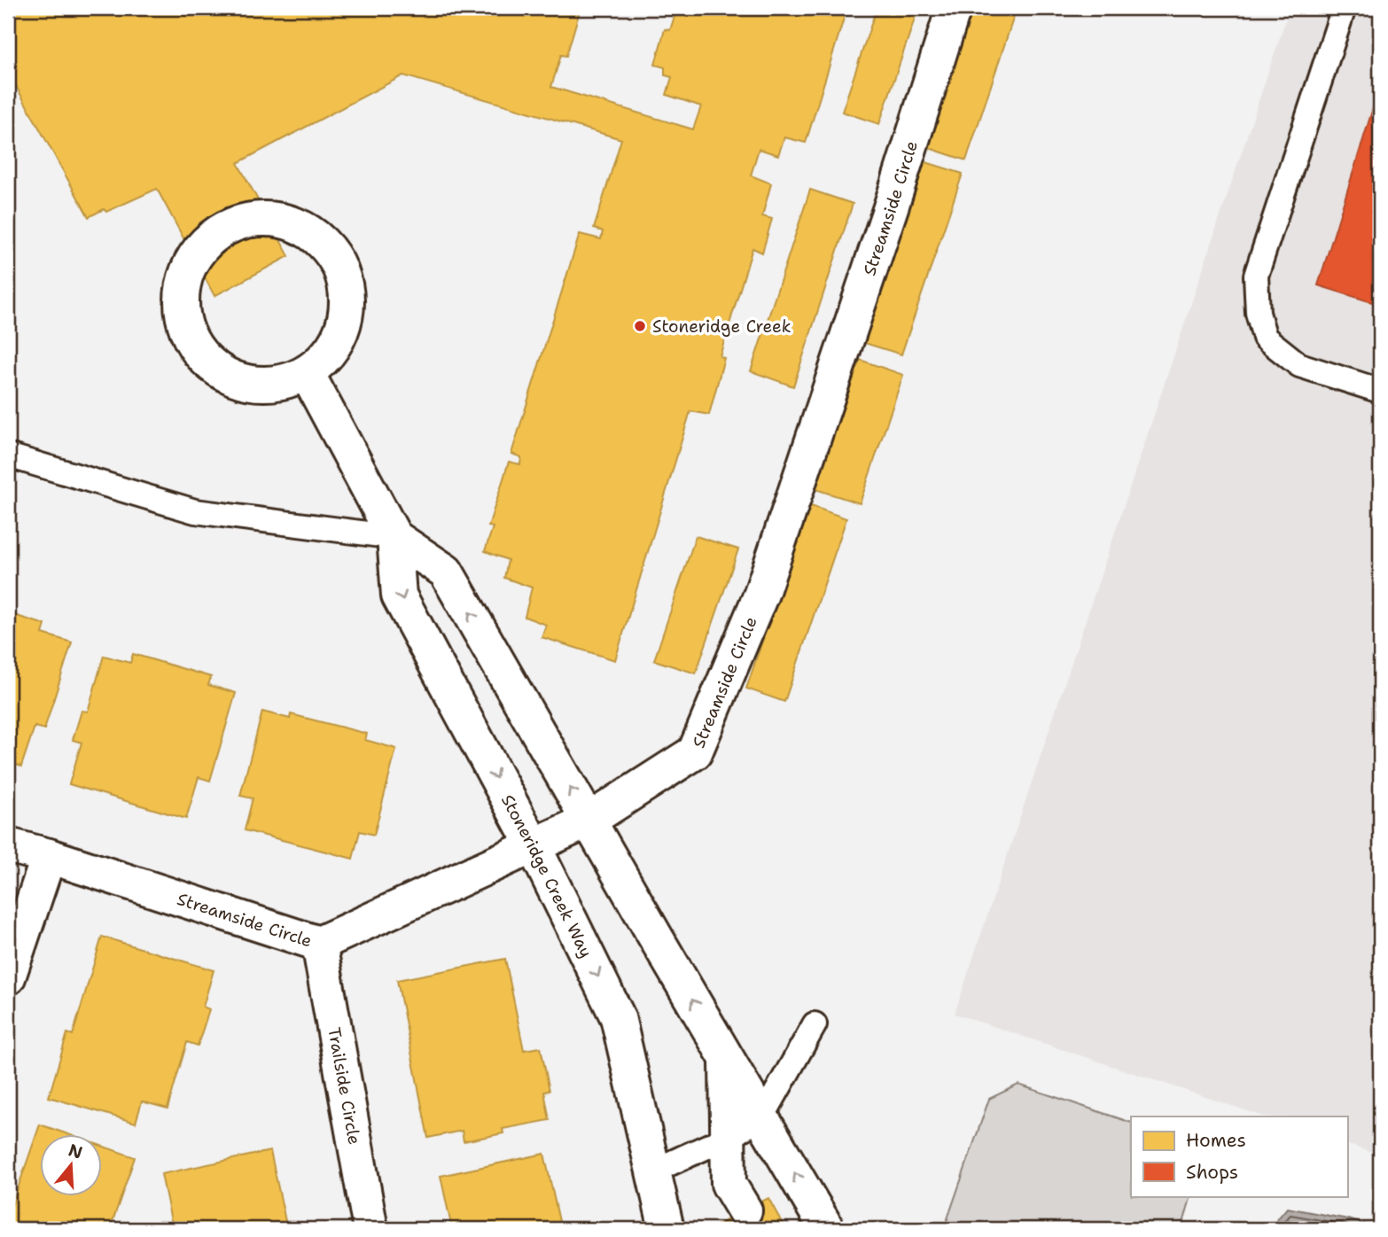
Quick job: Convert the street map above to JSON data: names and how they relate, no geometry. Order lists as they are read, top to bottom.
{
  "streets": {
    "street": ["Streamside Circle", "Stoneridge Creek Way", "Trailside Circle"]
  },
  "crossings": [
    ["Streamside Circle", "Stoneridge Creek Way"],
    ["Streamside Circle", "Trailside Circle"]
  ],
  "places": ["Stoneridge Creek"],
  "legend": ["Homes", "Shops"],
  "north": "top"
}
